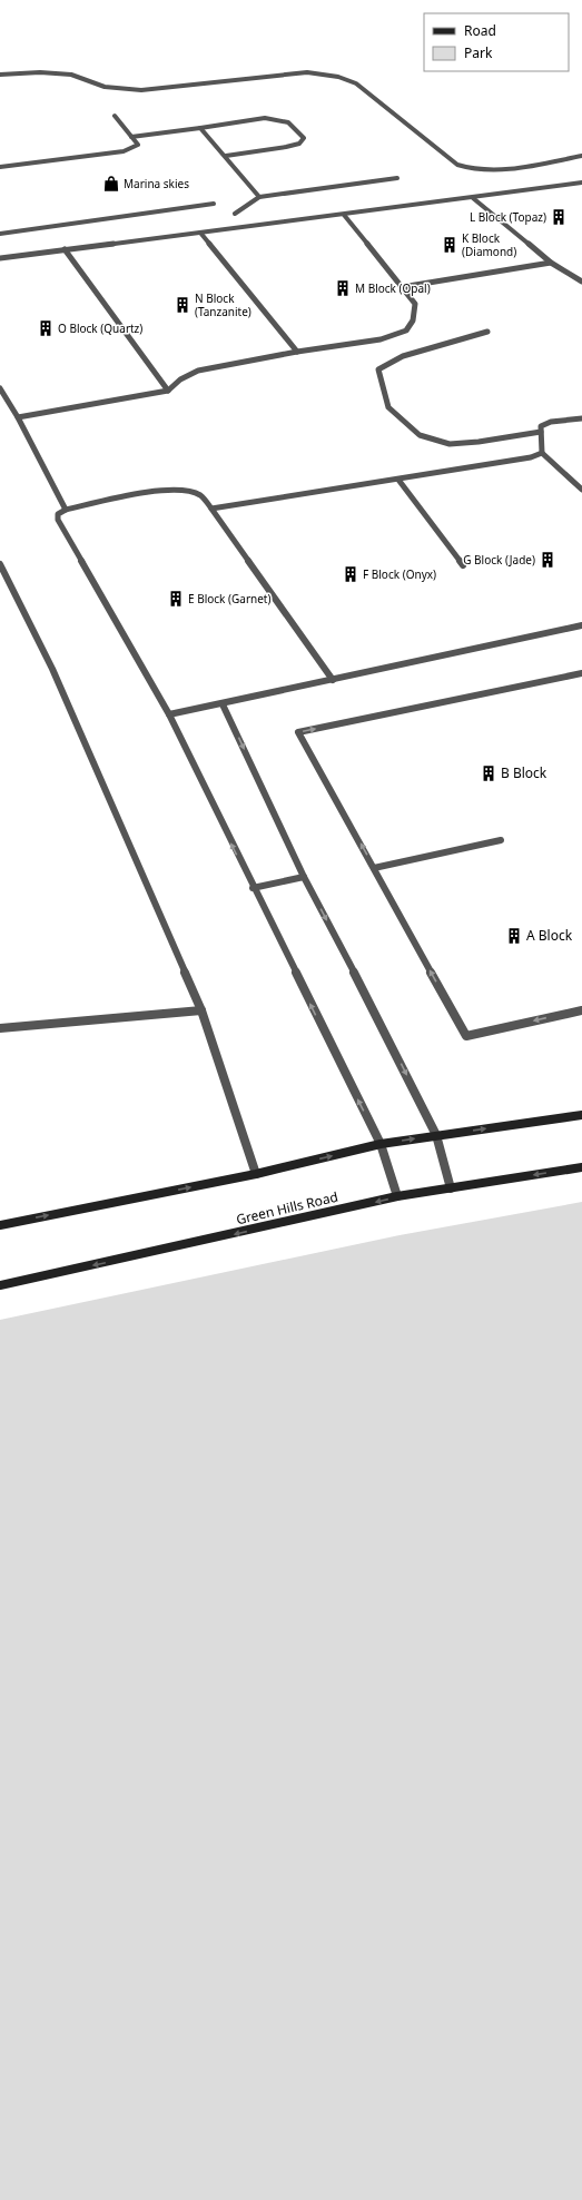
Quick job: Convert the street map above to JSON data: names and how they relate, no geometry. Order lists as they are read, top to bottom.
{
  "streets": {
    "street": ["Green Hills Road"]
  },
  "places": {
    "shop": ["Marina skies"],
    "building": [
      "L Block (Topaz)",
      "K Block (Diamond)",
      "M Block (Opal)",
      "N Block (Tanzanite)",
      "O Block (Quartz)",
      "G Block (Jade)",
      "F Block (Onyx)",
      "E Block (Garnet)",
      "B Block",
      "A Block"
    ]
  },
  "legend": ["Road", "Park"]
}
